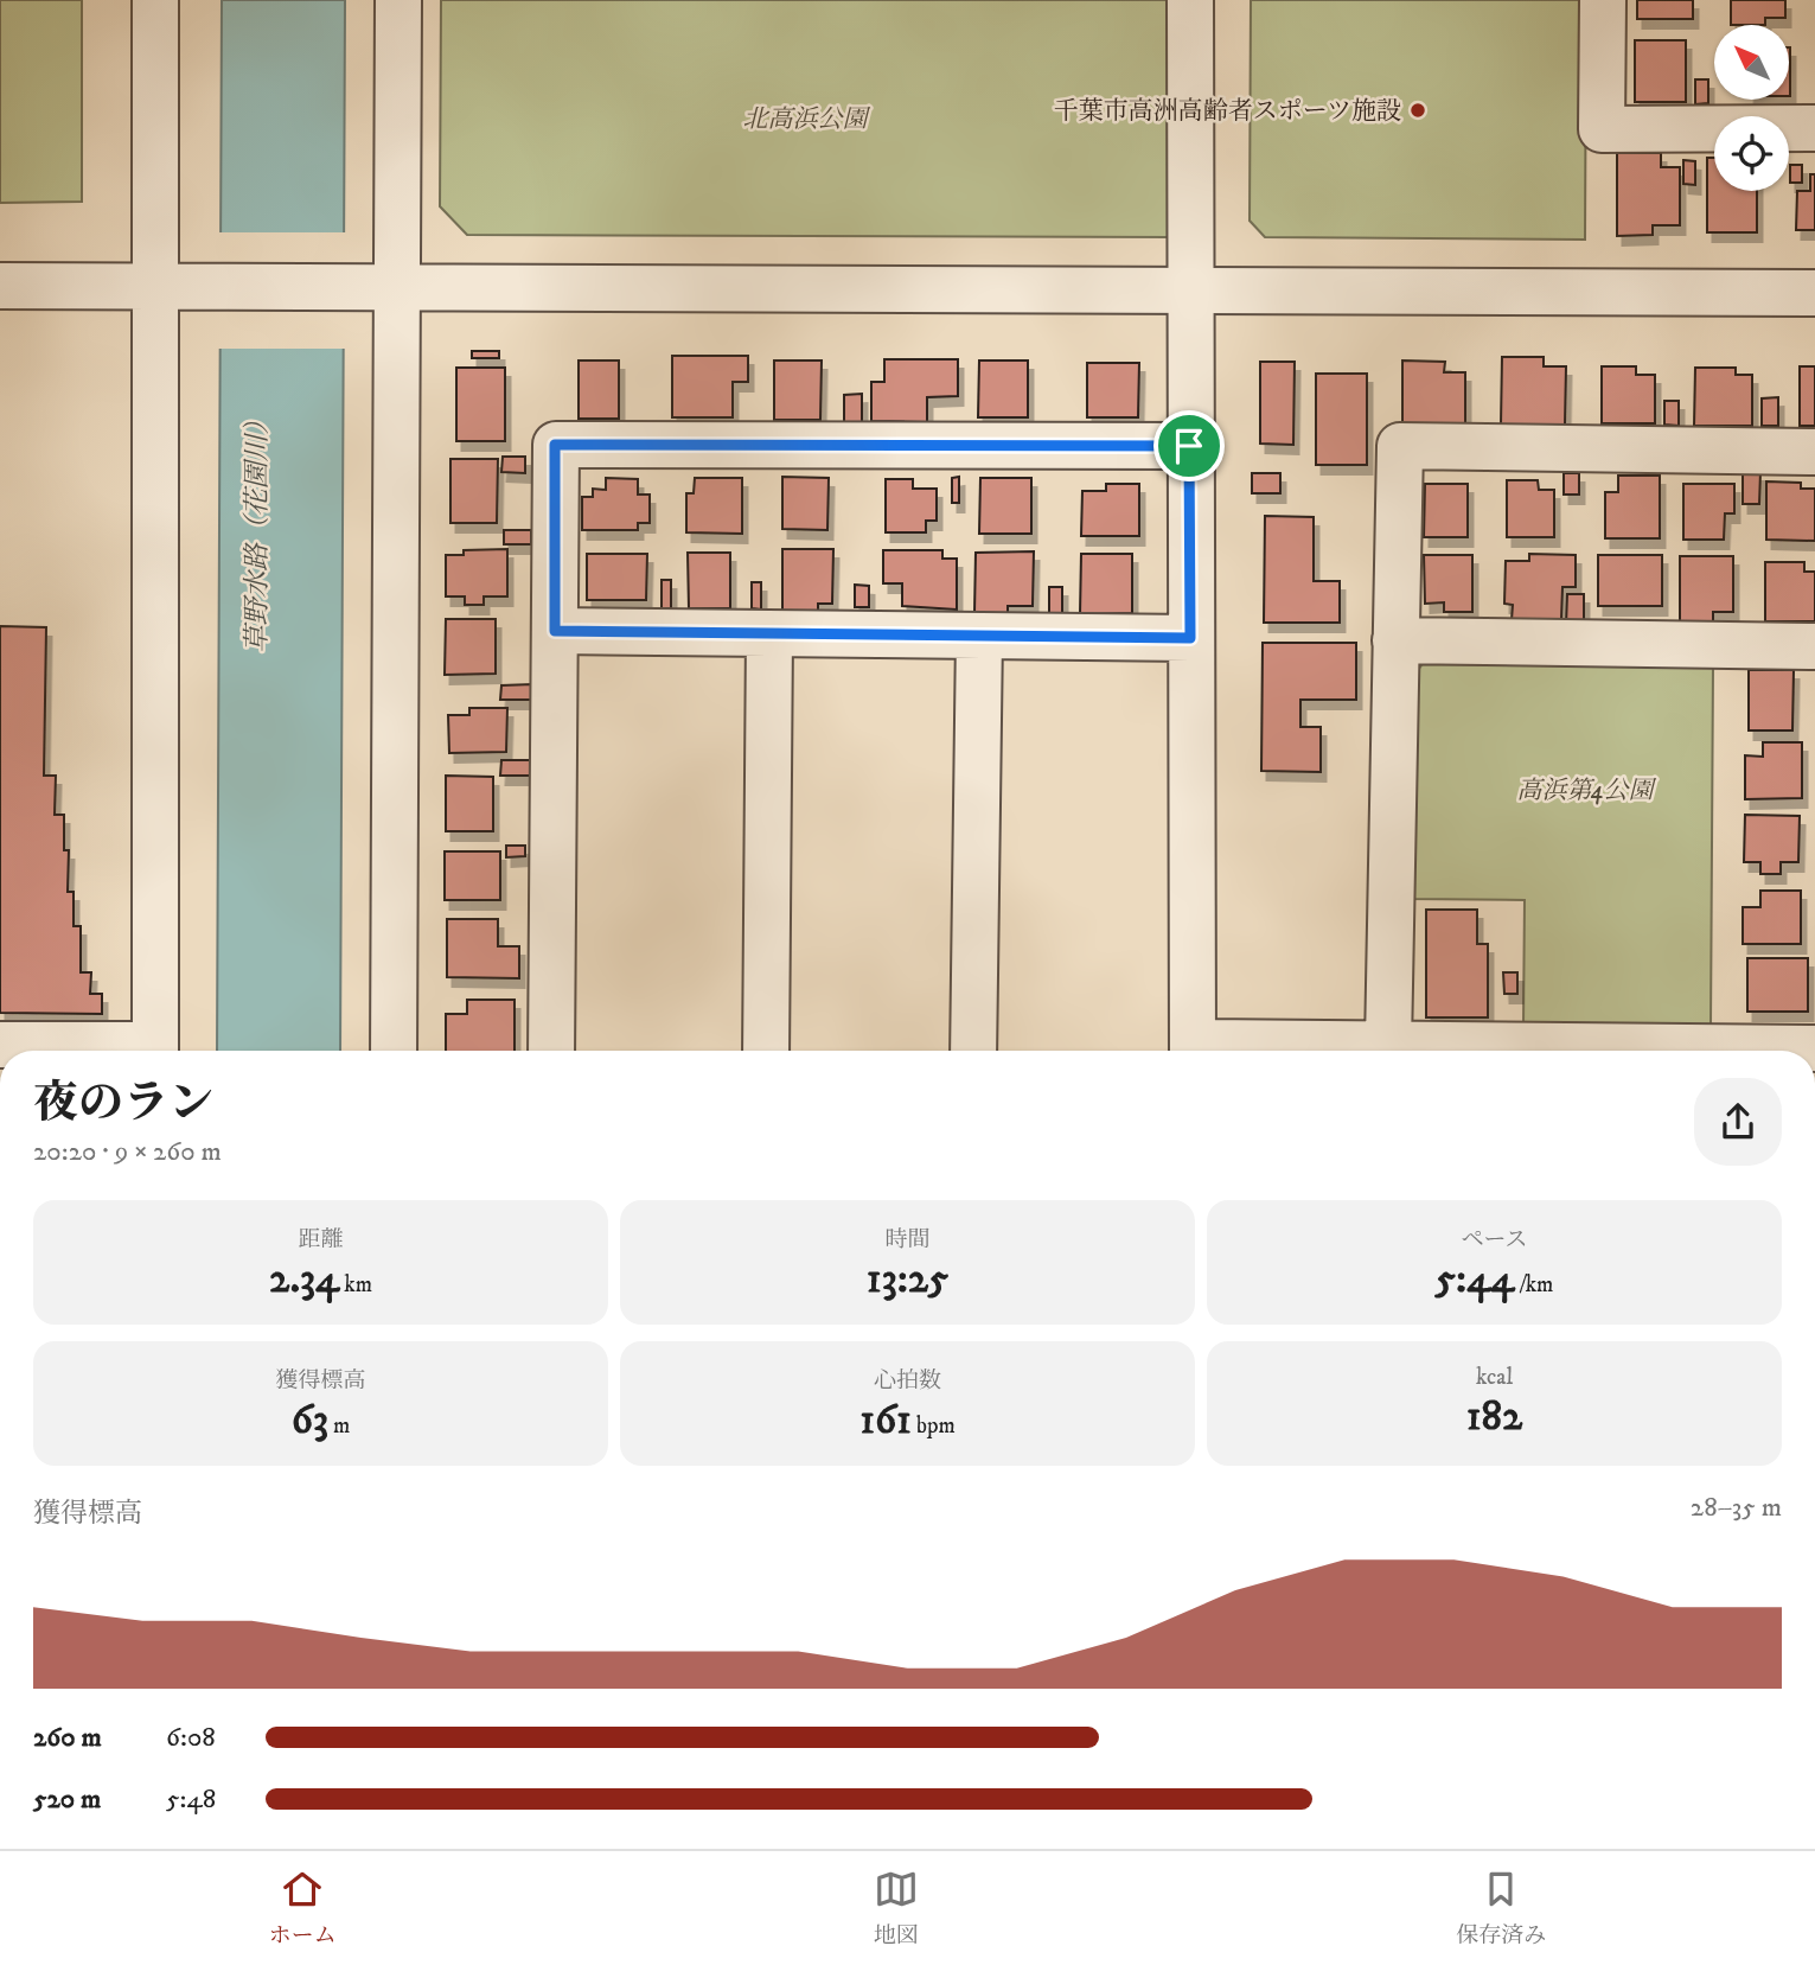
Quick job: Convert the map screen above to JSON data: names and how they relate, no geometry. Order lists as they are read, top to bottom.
{
  "water": ["草野水路（花園川）"],
  "parks": ["北高浜公園", "高浜第4公園"],
  "places": ["千葉市高洲高齢者スポーツ施設"],
  "north": "top left",
  "page": {
    "heading": ["夜のラン", "20:20 · 9 × 260 m"],
    "stats": [
      ["距離", "2.34 km"],
      ["時間", "13:25"],
      ["ペース", "5:44 /km"],
      ["獲得標高", "63 m"],
      ["心拍数", "161 bpm"],
      ["kcal", "182"]
    ],
    "chart": ["獲得標高", "28–35 m"],
    "list": [
      {
        "name": "260 m",
        "note": "6:08"
      },
      {
        "name": "520 m",
        "note": "5:48"
      }
    ],
    "tabs": ["ホーム", "地図", "保存済み"]
  }
}
